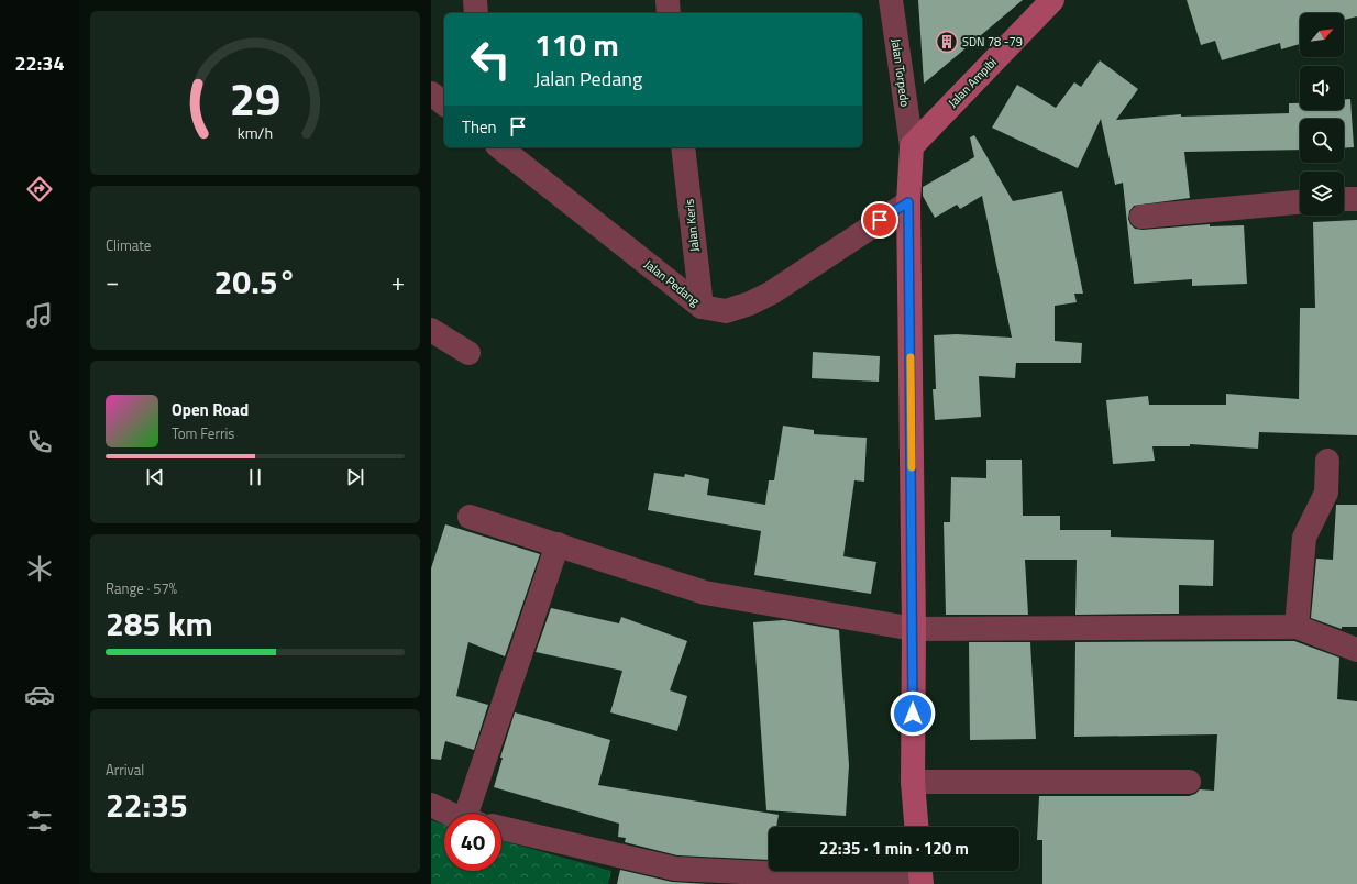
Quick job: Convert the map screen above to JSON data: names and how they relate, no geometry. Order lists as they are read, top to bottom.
{
  "streets": {
    "street": [
      "Jalan Torpedo",
      "Jalan Ampibi",
      "Jalan Keris",
      "Jalan Pedang"
    ]
  },
  "crossings": [
    ["Jalan Torpedo", "Jalan Ampibi"],
    ["Jalan Keris", "Jalan Pedang"]
  ],
  "places": {
    "building": ["SDN 78 -79"]
  },
  "north": "top right",
  "page": {
    "tabs": "22:34",
    "turn": ["110 m", "Jalan Pedang"],
    "then": "Then",
    "tile": [
      "Climate",
      ["Range · 57%", "285 km"],
      ["Arrival", "22:35"]
    ],
    "heat": ["−", "20.5°", "+"],
    "song": ["Open Road", "Tom Ferris"],
    "limit": "40",
    "trip": "22:35 · 1 min · 120 m",
    "gauge": ["29", "km/h"]
  }
}
